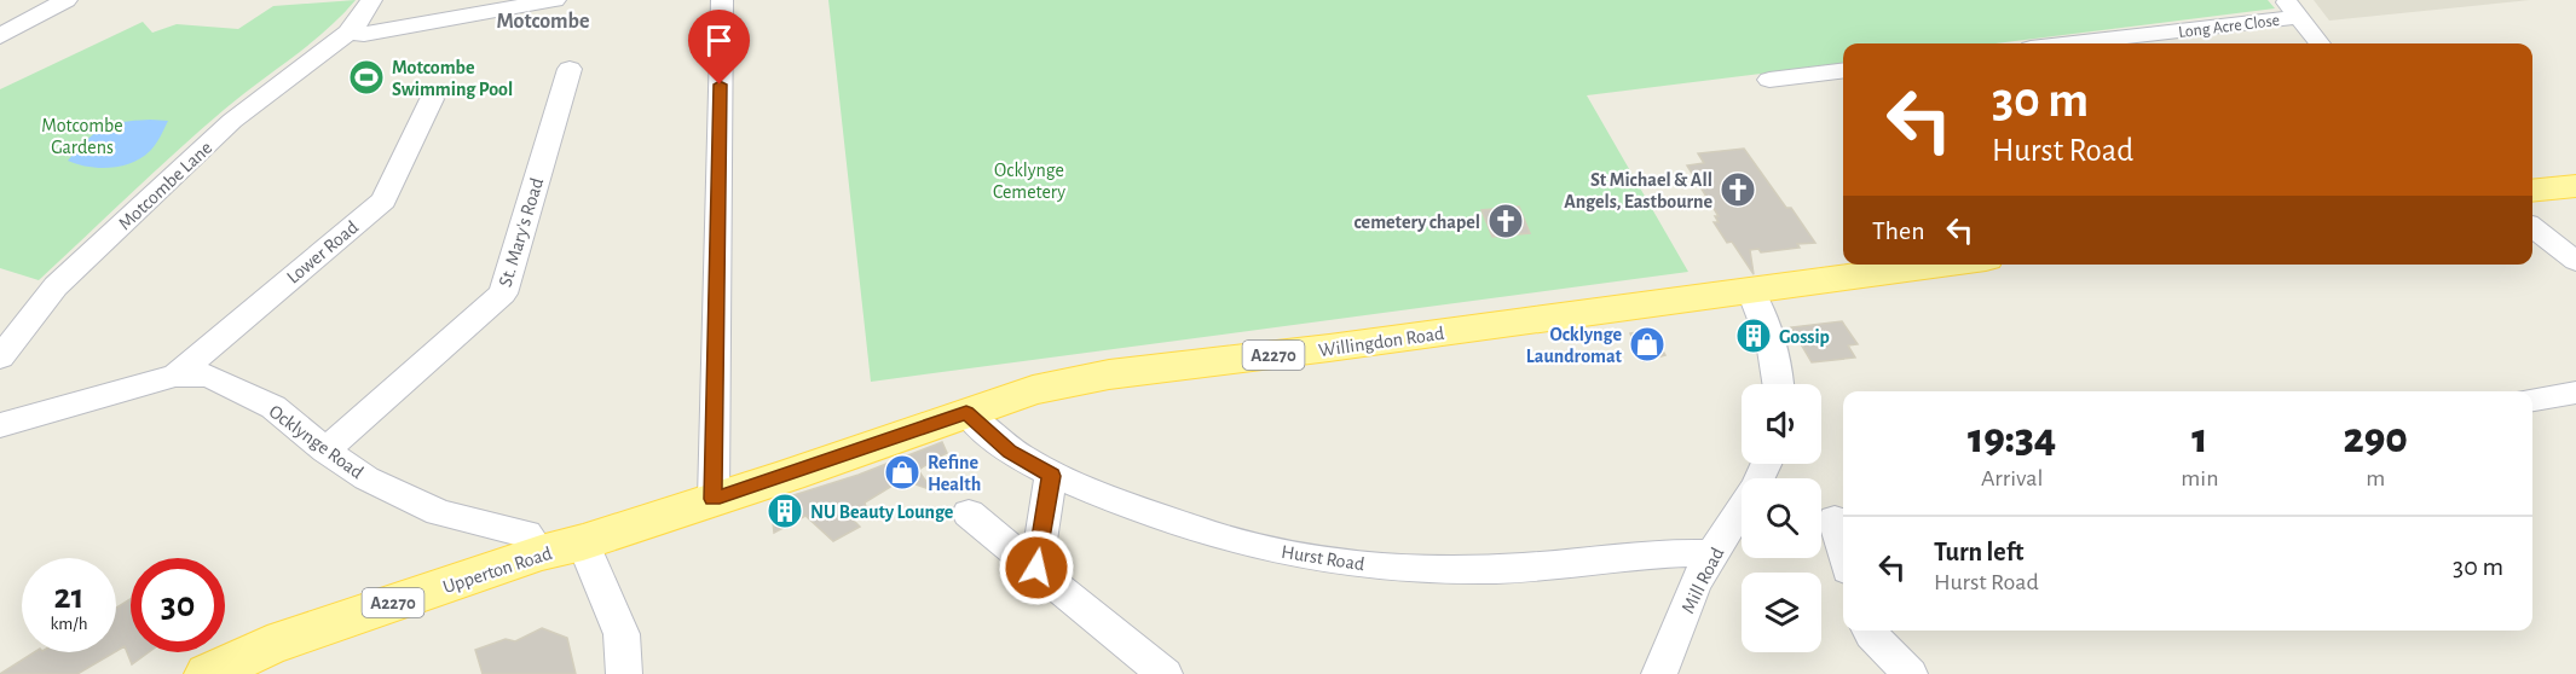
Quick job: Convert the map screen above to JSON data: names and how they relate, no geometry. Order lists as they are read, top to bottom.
{
  "streets": {
    "main road": ["Willingdon Road", "A2270", "Upperton Road"],
    "street": [
      "Long Acre Close",
      "Motcombe Lane",
      "St. Mary's Road",
      "Lower Road",
      "Ocklynge Road",
      "Hurst Road",
      "Mill Road"
    ]
  },
  "crossings": [
    ["St. Mary's Road", "Ocklynge Road"],
    ["Lower Road", "Ocklynge Road"],
    ["Willingdon Road", "Ocklynge Road"],
    ["Willingdon Road", "Hurst Road"],
    ["Willingdon Road", "Upperton Road"],
    ["Ocklynge Road", "Upperton Road"],
    ["Hurst Road", "Mill Road"]
  ],
  "districts": ["Motcombe"],
  "parks": ["Motcombe Gardens", "Ocklynge Cemetery"],
  "places": {
    "sports": ["Motcombe Swimming Pool"],
    "church": ["St Michael & All Angels, Eastbourne", "cemetery chapel"],
    "building": ["Gossip", "NU Beauty Lounge"],
    "shop": ["Ocklynge Laundromat", "Refine Health"]
  },
  "page": {
    "turn": ["30 m", "Hurst Road"],
    "then": "Then",
    "eta": [
      "19:34",
      "Arrival",
      "1",
      "min",
      "290",
      "m"
    ],
    "list": [
      {
        "name": "Turn left",
        "note": "Hurst Road",
        "value": "30 m"
      }
    ],
    "speed": "21 km/h",
    "limit": "30"
  }
}
